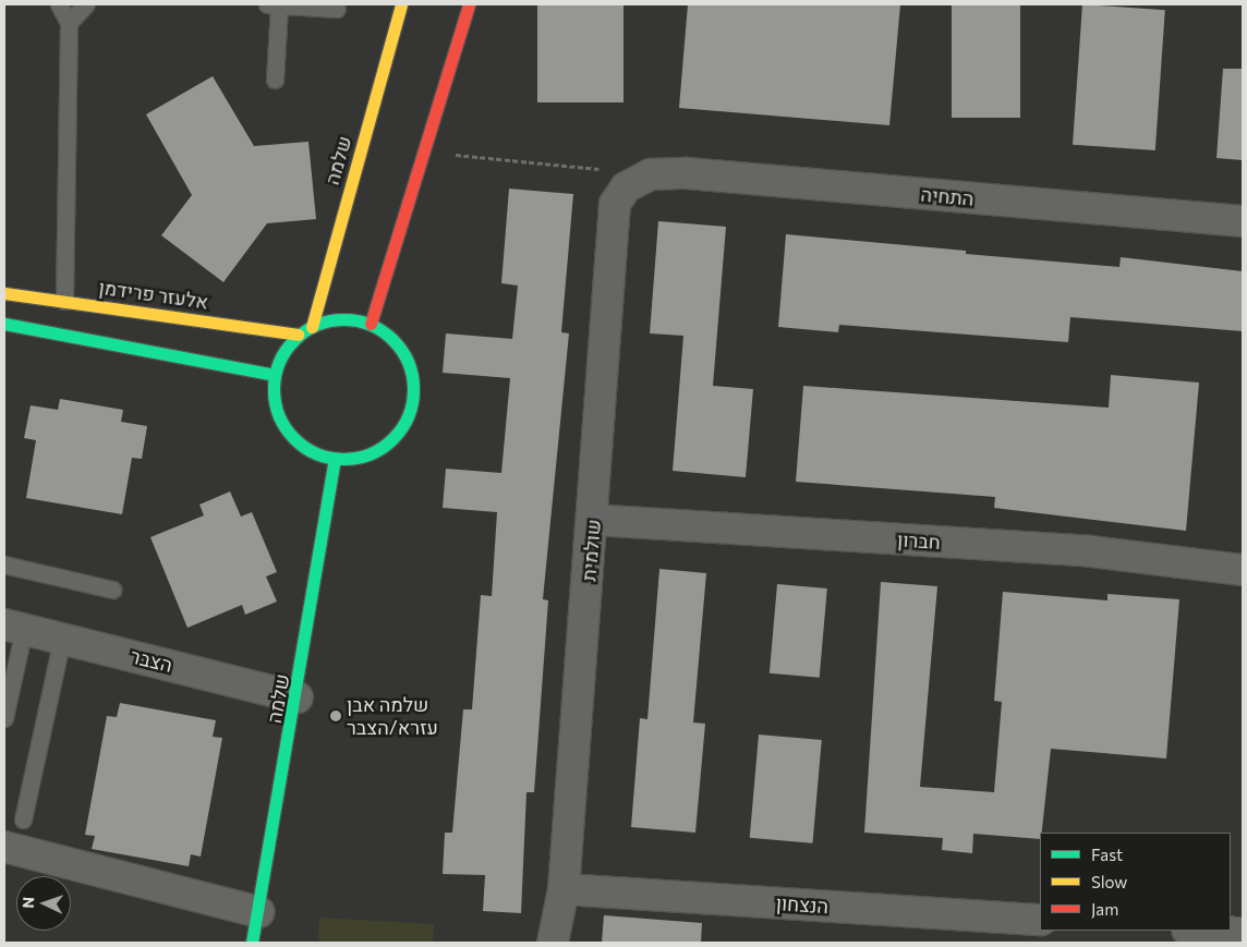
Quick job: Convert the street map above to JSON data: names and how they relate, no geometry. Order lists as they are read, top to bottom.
{
  "streets": {
    "street": [
      "שלמה",
      "התחיה",
      "אלעזר פרידמן",
      "חברון",
      "שולמית",
      "הצבר",
      "הנצחון"
    ]
  },
  "crossings": [
    ["שלמה", "אלעזר פרידמן"],
    ["שלמה", "הצבר"],
    ["התחיה", "שולמית"],
    ["חברון", "שולמית"],
    ["שולמית", "הנצחון"]
  ],
  "places": ["שלמה אבן עזרא/הצבר"],
  "legend": ["Fast", "Slow", "Jam"],
  "north": "left"
}
